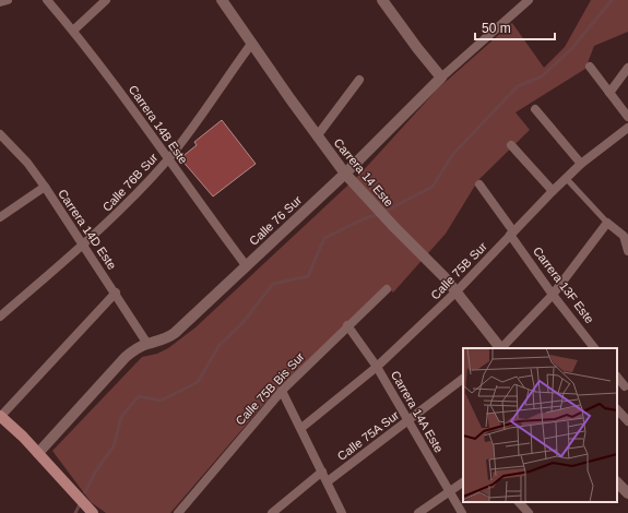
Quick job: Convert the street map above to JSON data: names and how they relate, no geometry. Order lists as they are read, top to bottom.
{
  "streets": {
    "street": [
      "Carrera 14B Este",
      "Carrera 14 Este",
      "Calle 76B Sur",
      "Calle 76 Sur",
      "Carrera 14D Este",
      "Calle 75B Sur",
      "Carrera 13F Este",
      "Calle 75B Bis Sur",
      "Carrera 14A Este",
      "Calle 75A Sur"
    ]
  },
  "crossings": [
    ["Carrera 14B Este", "Calle 76B Sur"],
    ["Carrera 14B Este", "Calle 76 Sur"],
    ["Carrera 14 Este", "Calle 76B Sur"],
    ["Carrera 14 Este", "Calle 76 Sur"],
    ["Carrera 14 Este", "Calle 75B Sur"],
    ["Calle 76B Sur", "Carrera 14D Este"],
    ["Calle 76 Sur", "Carrera 14D Este"],
    ["Calle 75B Sur", "Carrera 13F Este"],
    ["Calle 75B Sur", "Carrera 14A Este"],
    ["Calle 75B Bis Sur", "Carrera 14A Este"],
    ["Carrera 14A Este", "Calle 75A Sur"]
  ],
  "scale_bar": "50 m"
}
